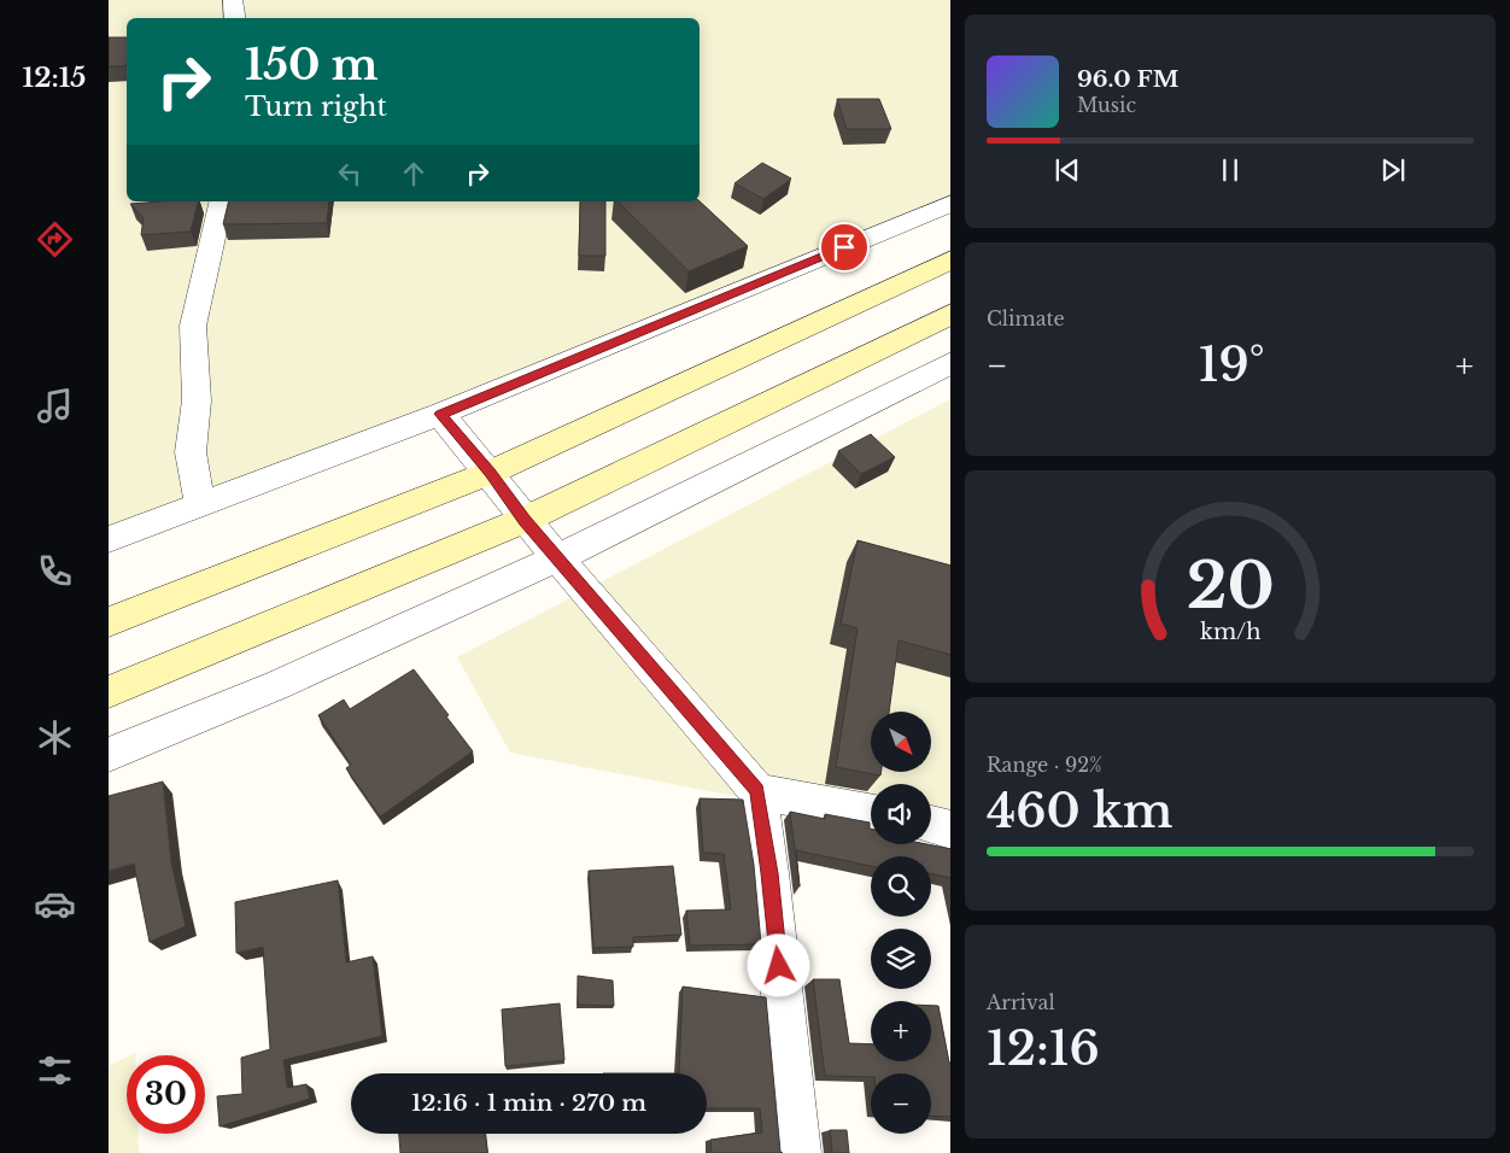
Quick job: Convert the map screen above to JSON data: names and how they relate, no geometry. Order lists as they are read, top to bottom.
{
  "north": "bottom right",
  "page": {
    "tabs": "12:15",
    "turn": ["150 m", "Turn right"],
    "song": ["96.0 FM", "Music"],
    "tile": [
      "Climate",
      ["Range · 92%", "460 km"],
      ["Arrival", "12:16"]
    ],
    "heat": ["−", "19°", "+"],
    "map_buttons": ["+", "−"],
    "limit": "30",
    "trip": "12:16 · 1 min · 270 m",
    "gauge": ["20", "km/h"]
  }
}
